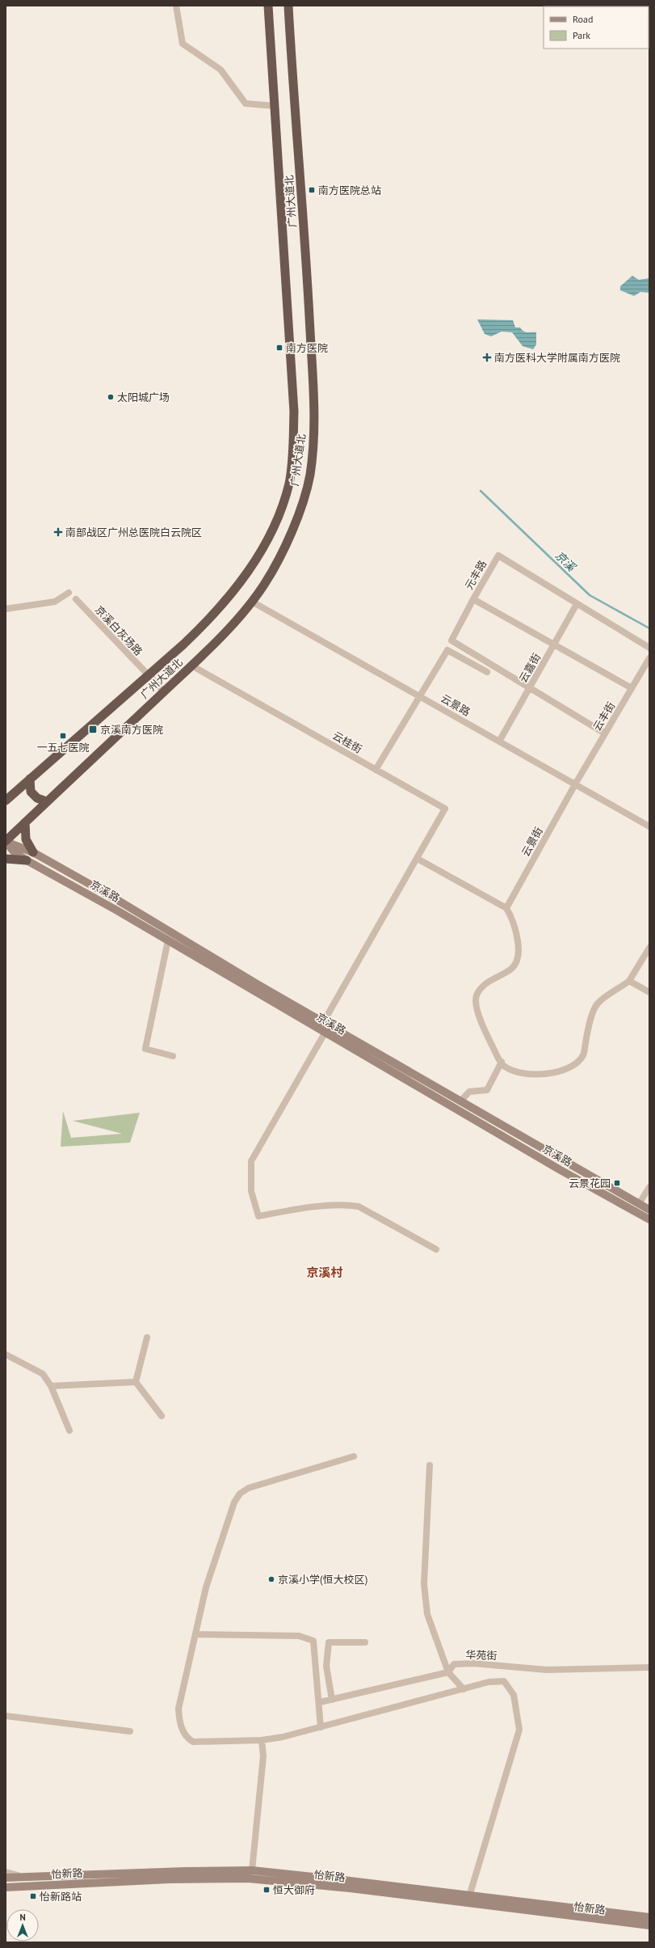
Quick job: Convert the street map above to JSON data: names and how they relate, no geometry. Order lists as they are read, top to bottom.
{
  "streets": {
    "highway": ["广州大道北"],
    "main road": ["京溪路", "怡新路"],
    "street": [
      "元丰路",
      "京溪白灰场路",
      "云嘉街",
      "云景路",
      "云丰街",
      "云桂街",
      "云景街",
      "华苑街"
    ]
  },
  "crossings": [
    ["广州大道北", "京溪白灰场路"],
    ["广州大道北", "云景路"],
    ["广州大道北", "云桂街"],
    ["广州大道北", "京溪路"],
    ["元丰路", "云嘉街"],
    ["元丰路", "云丰街"],
    ["云嘉街", "云景路"],
    ["云景路", "云丰街"],
    ["云景路", "云景街"],
    ["云丰街", "云景街"],
    ["云桂街", "京溪路"]
  ],
  "districts": ["京溪村"],
  "water": ["京溪"],
  "places": {
    "transit": [
      "南方医院总站",
      "南方医院",
      "京溪南方医院",
      "一五七医院",
      "云景花园",
      "恒大御府",
      "怡新路站"
    ],
    "health": ["南方医科大学附属南方医院", "南部战区广州总医院白云院区"],
    "other": ["太阳城广场", "京溪小学(恒大校区)"]
  },
  "legend": ["Road", "Park"],
  "north": "top"
}
